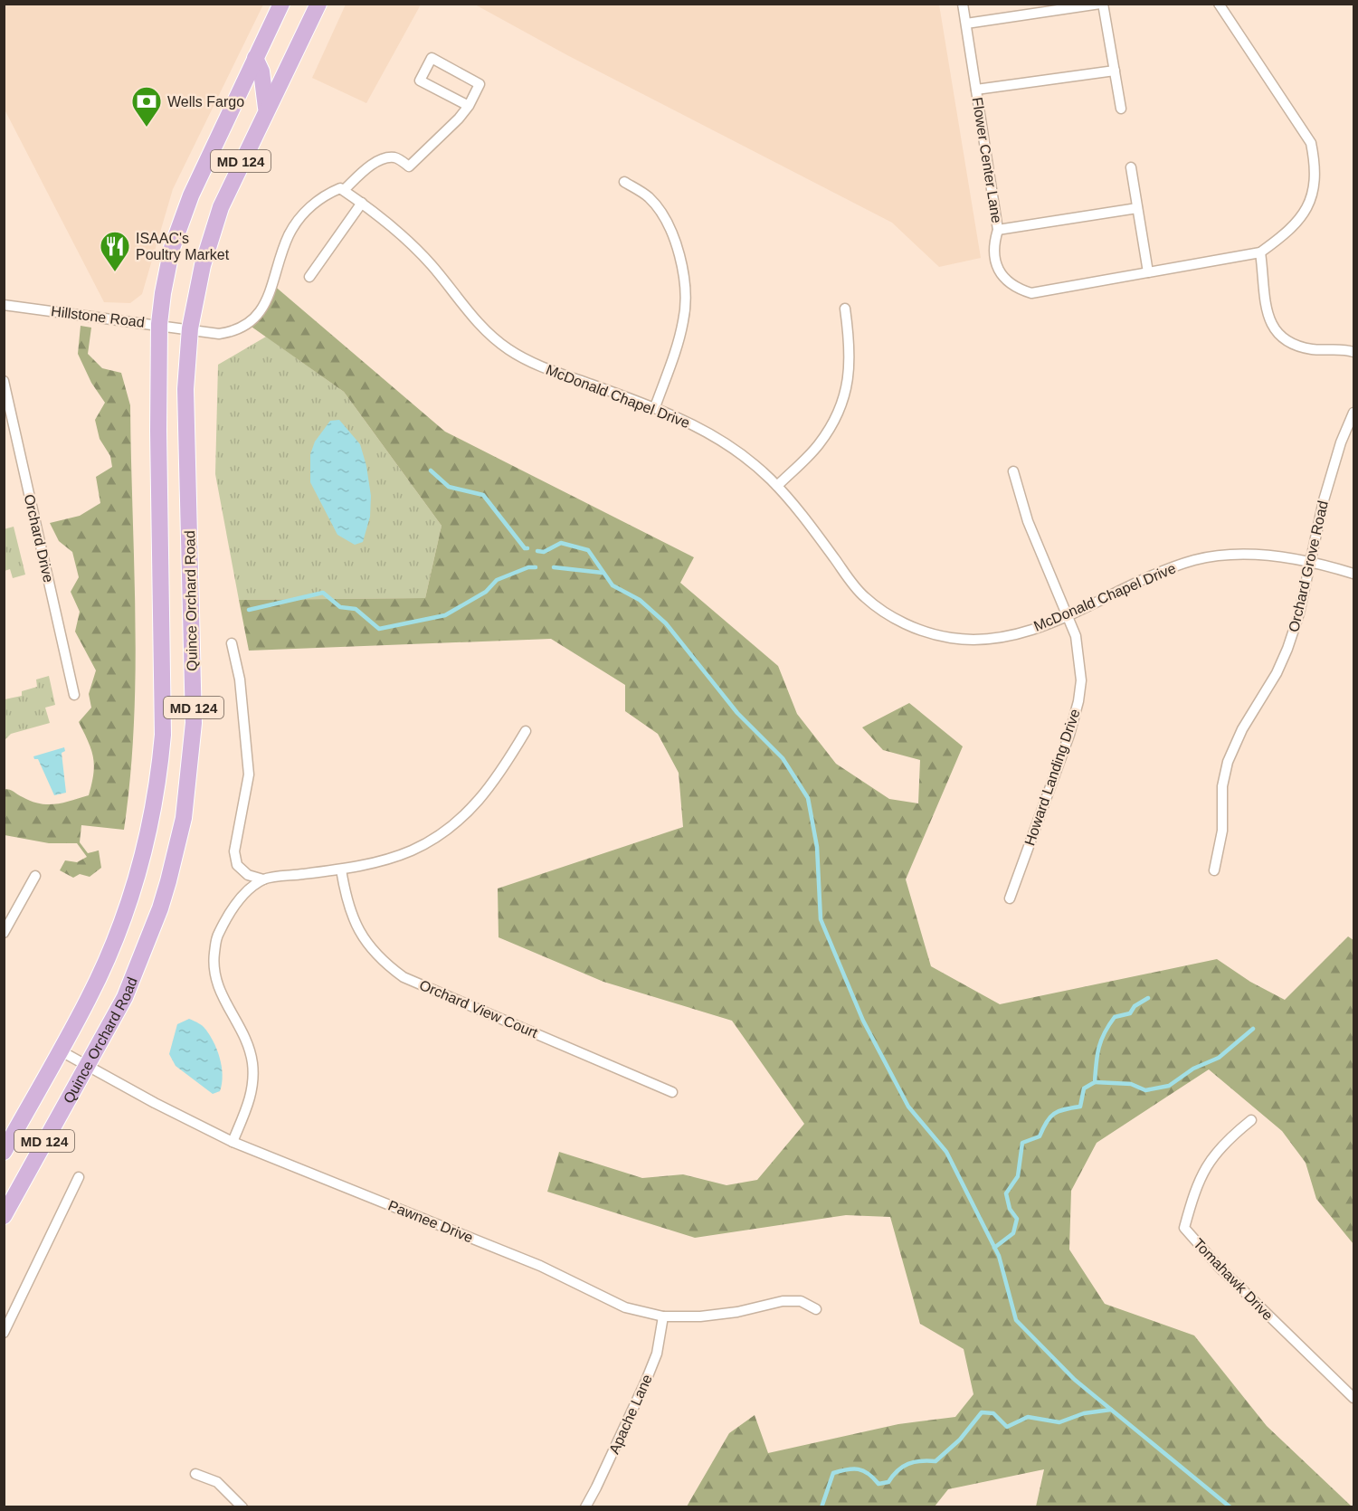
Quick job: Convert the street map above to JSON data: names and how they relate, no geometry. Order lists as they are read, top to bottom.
{
  "streets": {
    "main road": ["MD 124", "Quince Orchard Road"],
    "street": [
      "Flower Center Lane",
      "Hillstone Road",
      "McDonald Chapel Drive",
      "Orchard Drive",
      "Orchard Grove Road",
      "Howard Landing Drive",
      "Orchard View Court",
      "Pawnee Drive",
      "Tomahawk Drive",
      "Apache Lane"
    ]
  },
  "crossings": [
    ["Hillstone Road", "Quince Orchard Road"],
    ["McDonald Chapel Drive", "Orchard Grove Road"],
    ["McDonald Chapel Drive", "Howard Landing Drive"],
    ["Quince Orchard Road", "Pawnee Drive"],
    ["Pawnee Drive", "Apache Lane"]
  ],
  "places": {
    "bank": ["Wells Fargo"],
    "restaurant": ["ISAAC's Poultry Market"]
  }
}
